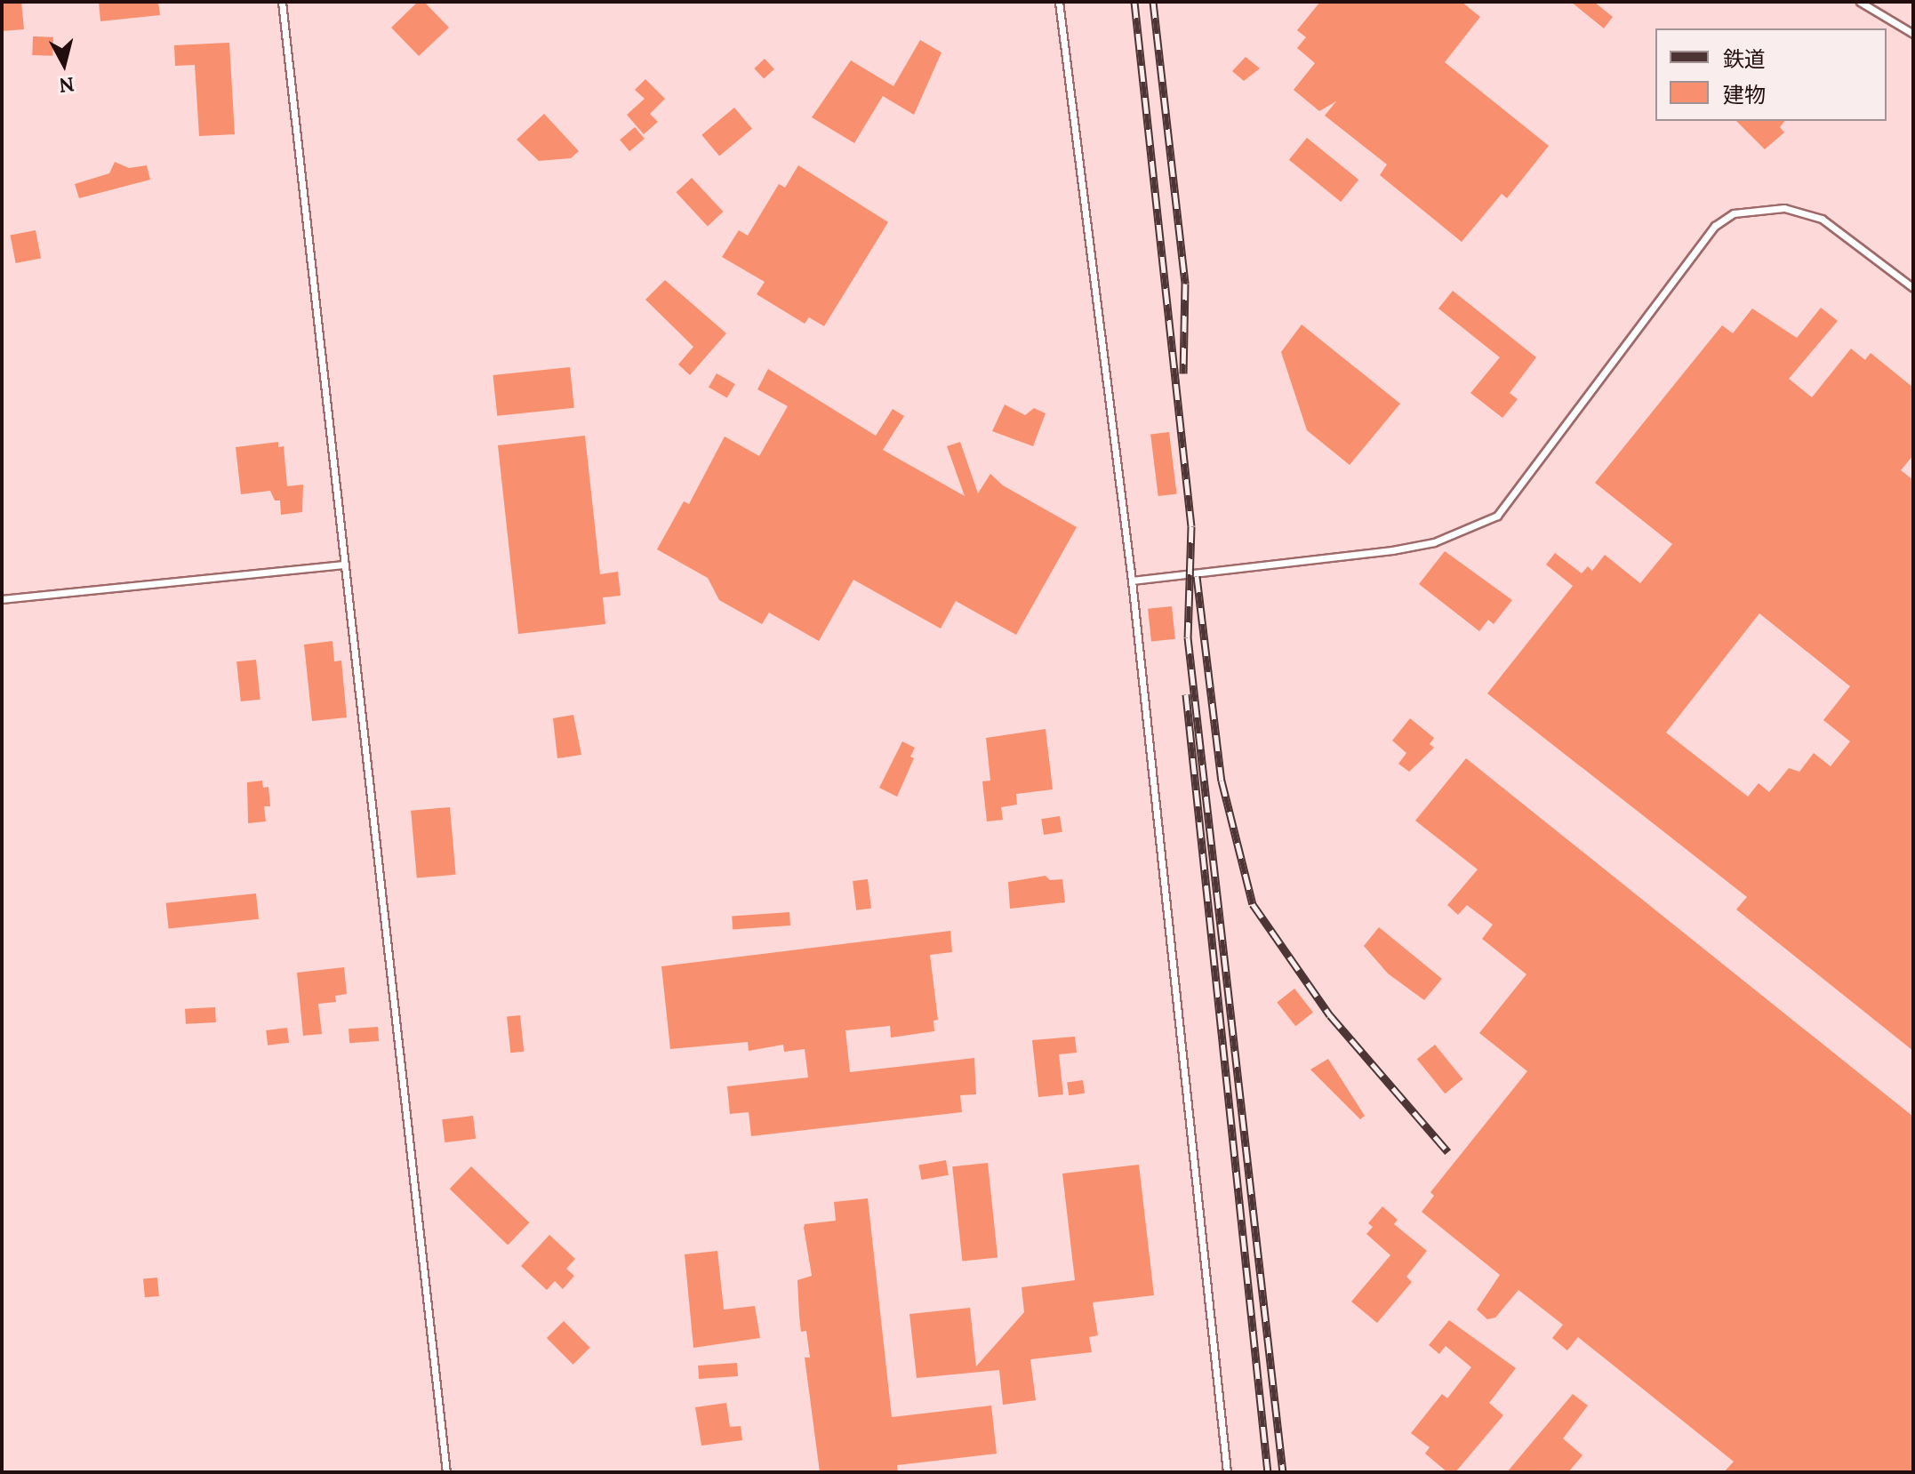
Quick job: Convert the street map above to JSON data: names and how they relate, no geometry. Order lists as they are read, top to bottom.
{
  "legend": ["鉄道", "建物"],
  "north": "bottom"
}
